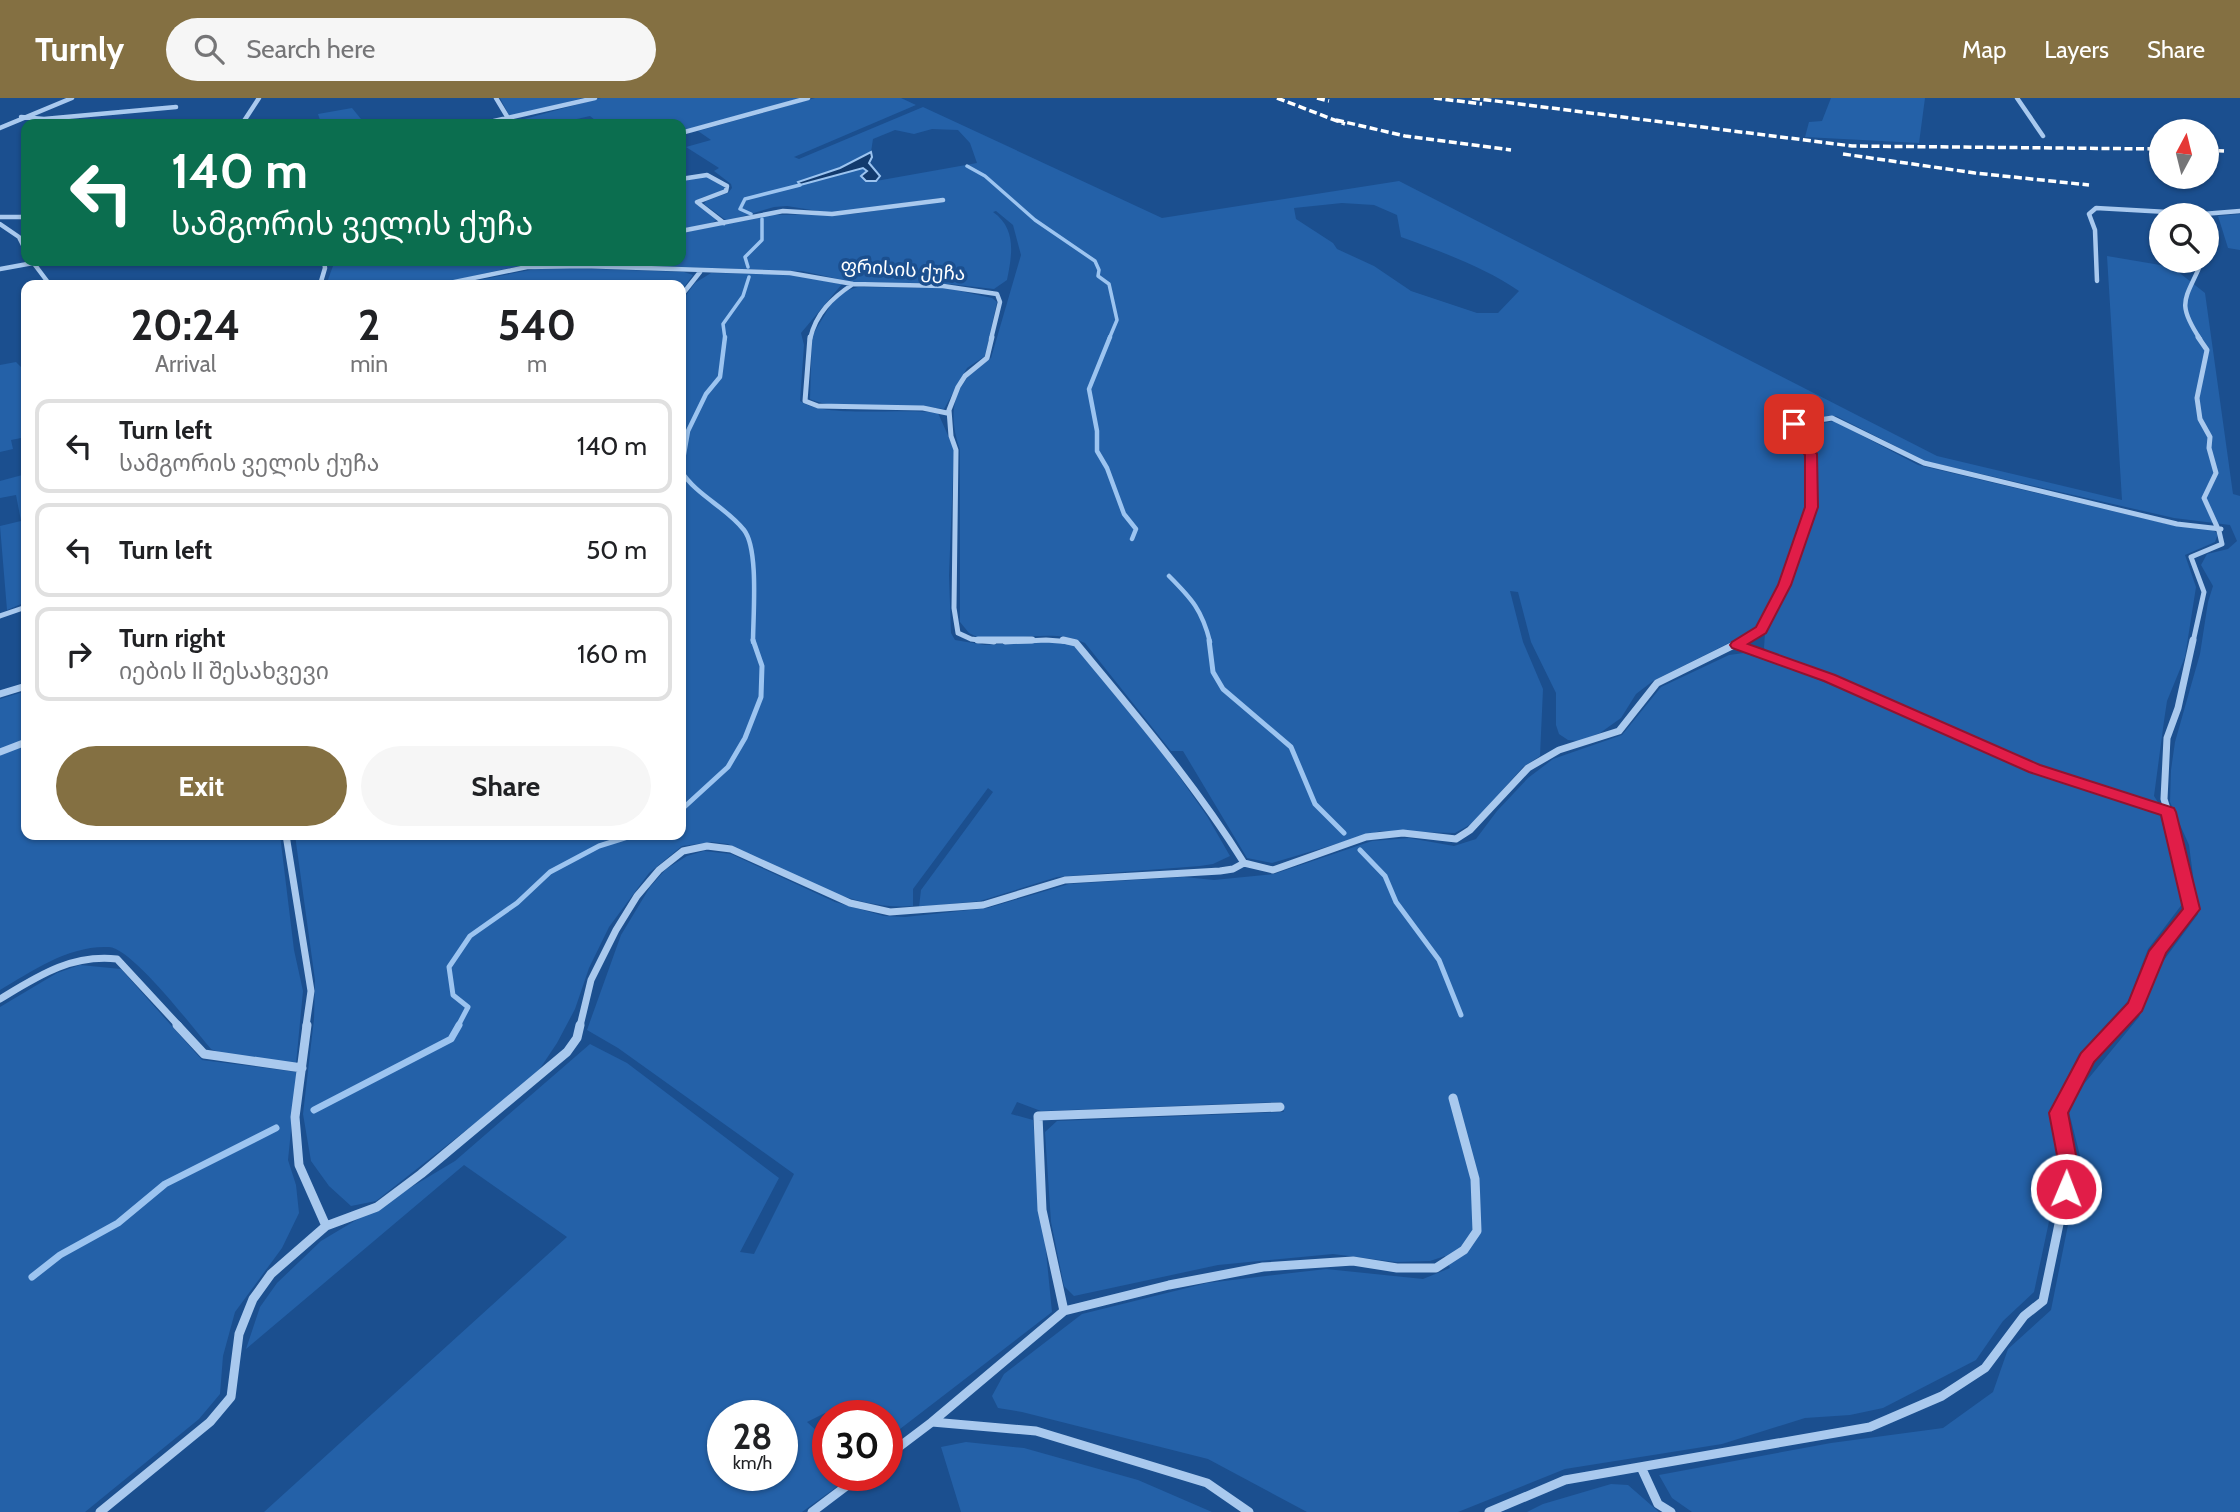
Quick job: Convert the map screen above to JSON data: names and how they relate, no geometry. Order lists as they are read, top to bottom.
{
  "streets": {
    "street": ["ფრისის ქუჩა"]
  },
  "north": "top",
  "page": {
    "header": "Turnly",
    "search": "Search here",
    "nav": ["Map", "Layers", "Share"],
    "turn": ["140 m", "სამგორის ველის ქუჩა"],
    "eta": [
      "20:24",
      "Arrival",
      "2",
      "min",
      "540",
      "m"
    ],
    "list": [
      {
        "name": "Turn left",
        "note": "სამგორის ველის ქუჩა",
        "value": "140 m"
      },
      {
        "name": "Turn left",
        "value": "50 m"
      },
      {
        "name": "Turn right",
        "note": "იების II შესახვევი",
        "value": "160 m"
      }
    ],
    "buttons": ["Exit", "Share"],
    "speed": "28 km/h",
    "limit": "30"
  }
}
